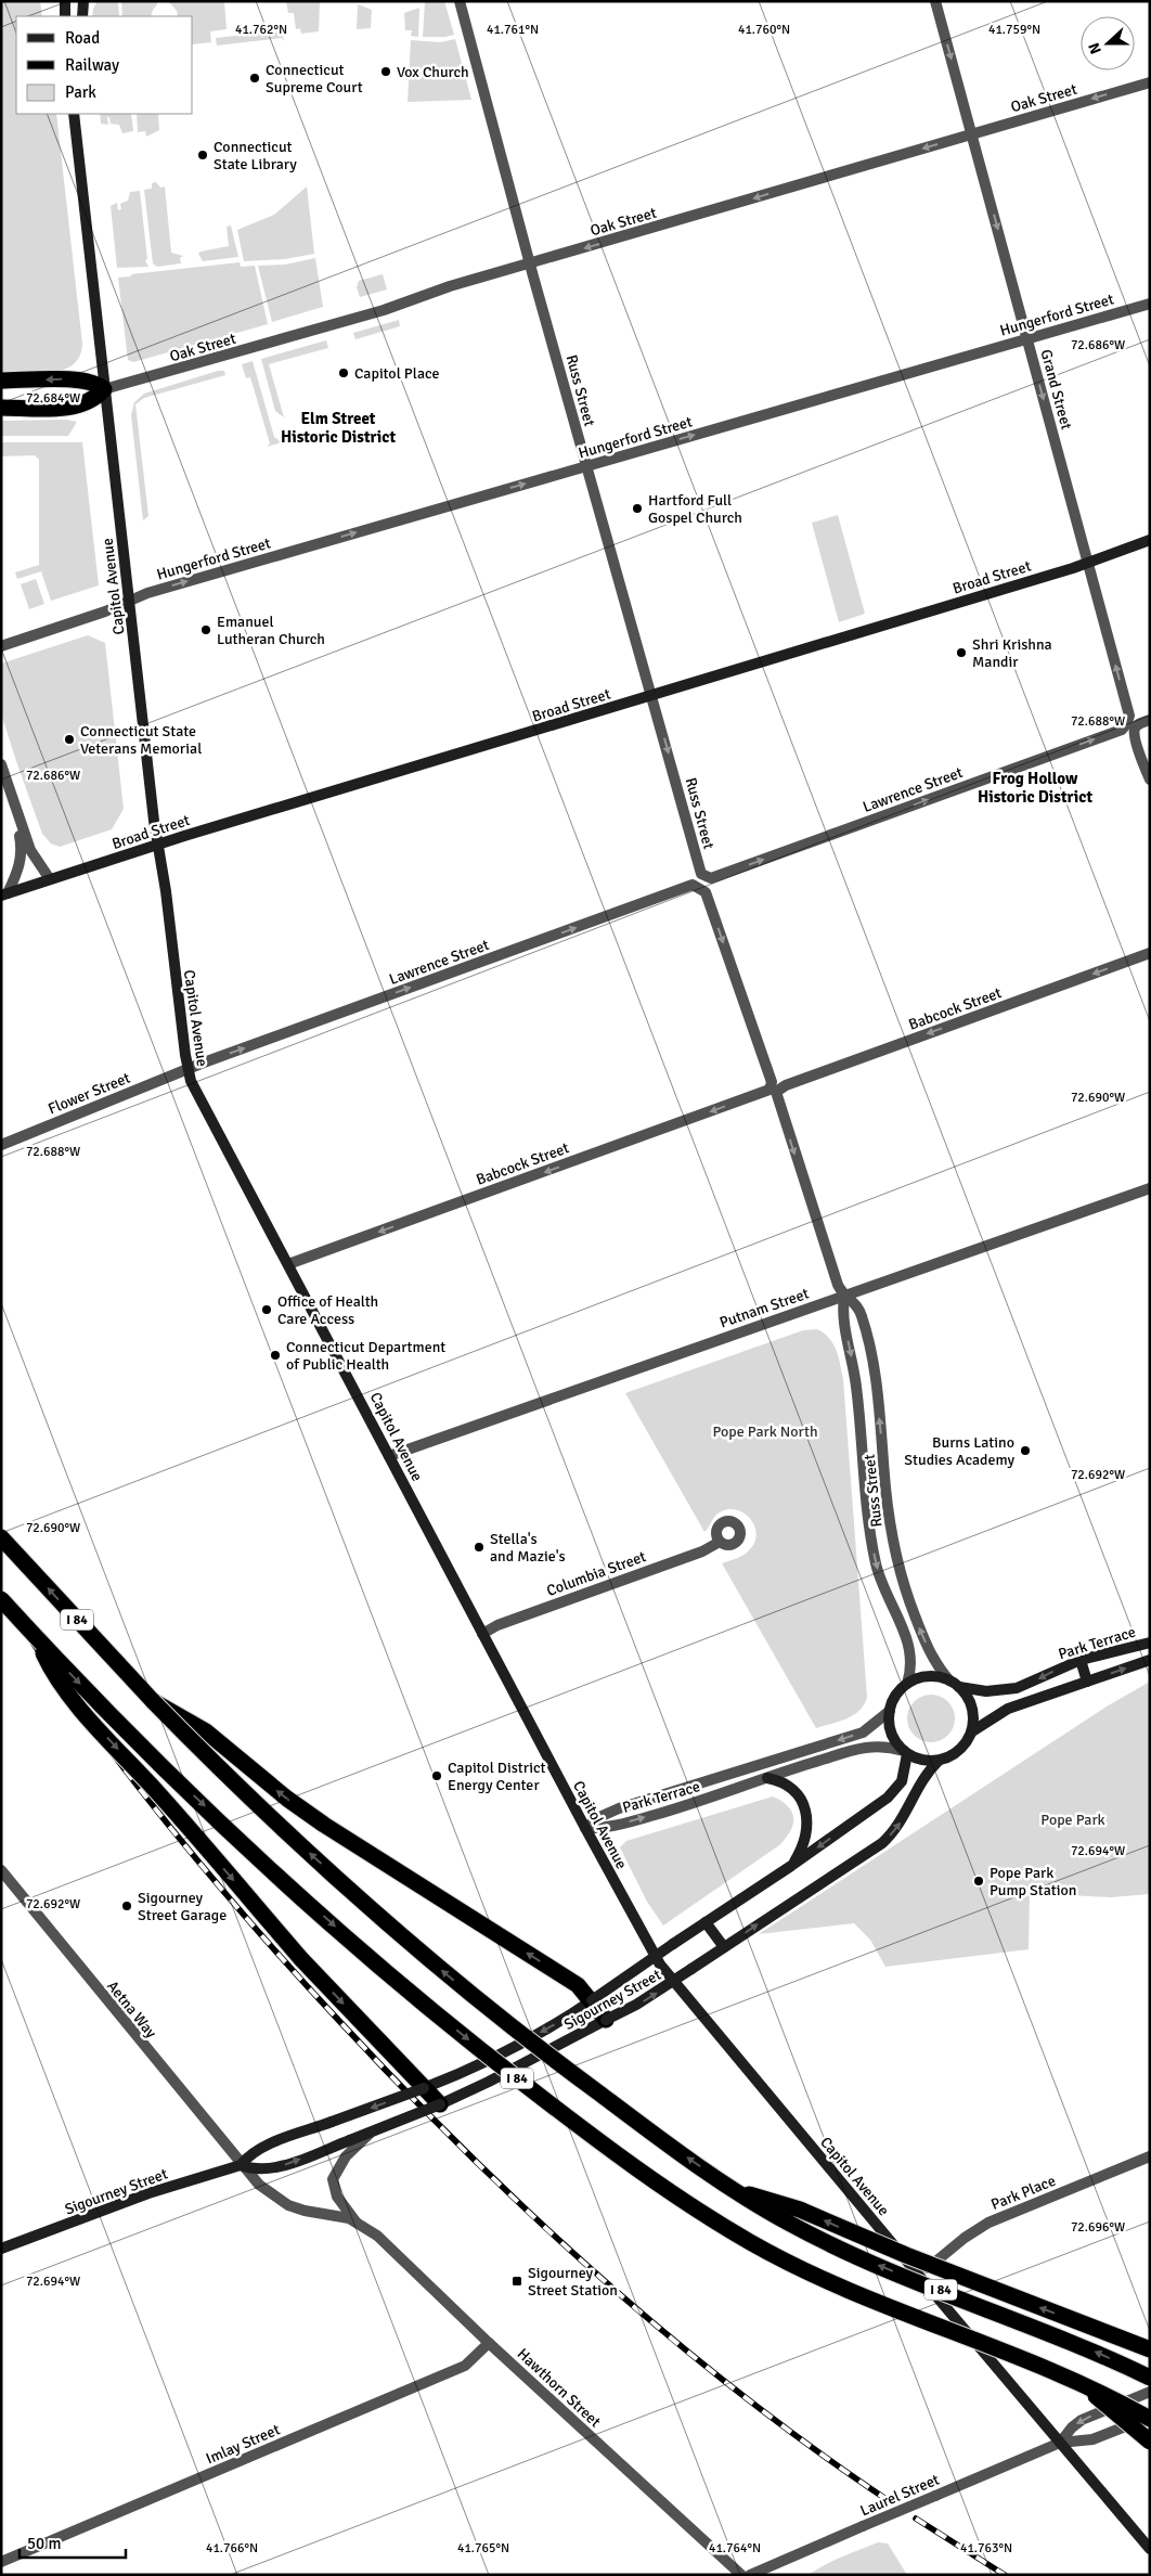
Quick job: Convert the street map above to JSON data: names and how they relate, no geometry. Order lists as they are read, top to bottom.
{
  "streets": {
    "highway": ["I 84"],
    "main road": [
      "Broad Street",
      "Capitol Avenue",
      "Park Terrace",
      "Sigourney Street"
    ],
    "street": [
      "Oak Street",
      "Hungerford Street",
      "Grand Street",
      "Russ Street",
      "Lawrence Street",
      "Babcock Street",
      "Flower Street",
      "Putnam Street",
      "Columbia Street",
      "Aetna Way",
      "Park Place",
      "Hawthorn Street",
      "Imlay Street",
      "Laurel Street"
    ]
  },
  "crossings": [
    ["Oak Street", "Grand Street"],
    ["Oak Street", "Russ Street"],
    ["Oak Street", "Capitol Avenue"],
    ["Hungerford Street", "Grand Street"],
    ["Hungerford Street", "Russ Street"],
    ["Hungerford Street", "Capitol Avenue"],
    ["Grand Street", "Broad Street"],
    ["Grand Street", "Lawrence Street"],
    ["Russ Street", "Broad Street"],
    ["Russ Street", "Lawrence Street"],
    ["Russ Street", "Babcock Street"],
    ["Russ Street", "Putnam Street"],
    ["Russ Street", "Park Terrace"],
    ["Russ Street", "Sigourney Street"],
    ["Broad Street", "Capitol Avenue"],
    ["Capitol Avenue", "Lawrence Street"],
    ["Capitol Avenue", "Babcock Street"],
    ["Capitol Avenue", "Flower Street"],
    ["Capitol Avenue", "Putnam Street"],
    ["Capitol Avenue", "Columbia Street"],
    ["Capitol Avenue", "Park Terrace"],
    ["Capitol Avenue", "Park Place"],
    ["Capitol Avenue", "Laurel Street"],
    ["Lawrence Street", "Flower Street"],
    ["I 84", "Laurel Street"],
    ["Park Terrace", "Sigourney Street"],
    ["Sigourney Street", "Aetna Way"],
    ["Sigourney Street", "Hawthorn Street"],
    ["Aetna Way", "Hawthorn Street"],
    ["Hawthorn Street", "Imlay Street"]
  ],
  "one_way": [
    "Oak Street",
    "Hungerford Street",
    "Lawrence Street",
    "Babcock Street"
  ],
  "districts": ["Elm Street Historic District", "Frog Hollow Historic District"],
  "parks": ["Pope Park North", "Pope Park"],
  "places": {
    "other": [
      "Vox Church",
      "Connecticut Supreme Court",
      "Connecticut State Library",
      "Capitol Place",
      "Hartford Full Gospel Church",
      "Emanuel Lutheran Church",
      "Shri Krishna Mandir",
      "Connecticut State Veterans Memorial",
      "Office of Health Care Access",
      "Connecticut Department of Public Health",
      "Burns Latino Studies Academy",
      "Stella's and Mazie's",
      "Capitol District Energy Center",
      "Pope Park Pump Station",
      "Sigourney Street Garage"
    ],
    "transit": ["Sigourney Street Station"]
  },
  "legend": ["Road", "Railway", "Park"],
  "scale_bar": "50 m",
  "north": "left",
  "coordinates": [
    "41.762°N",
    "41.761°N",
    "41.760°N",
    "41.759°N",
    "72.686°W",
    "72.684°W",
    "72.688°W",
    "72.690°W",
    "72.692°W",
    "72.694°W",
    "72.696°W",
    "41.766°N",
    "41.765°N",
    "41.764°N",
    "41.763°N"
  ]
}
